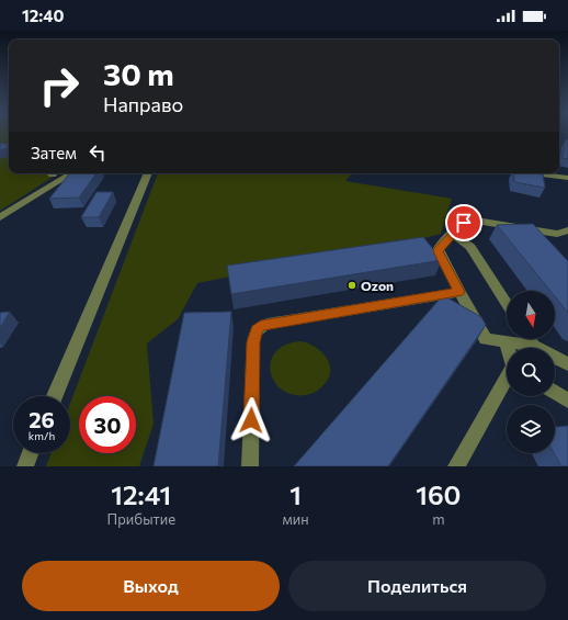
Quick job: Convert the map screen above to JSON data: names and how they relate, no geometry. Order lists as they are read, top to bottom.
{
  "places": ["Ozon"],
  "north": "bottom",
  "page": {
    "status": "12:40",
    "turn": ["30 m", "Направо"],
    "then": "Затем",
    "speed": "26 km/h",
    "limit": "30",
    "eta": [
      "12:41",
      "Прибытие",
      "1",
      "мин",
      "160",
      "m"
    ],
    "buttons": ["Выход", "Поделиться"]
  }
}
